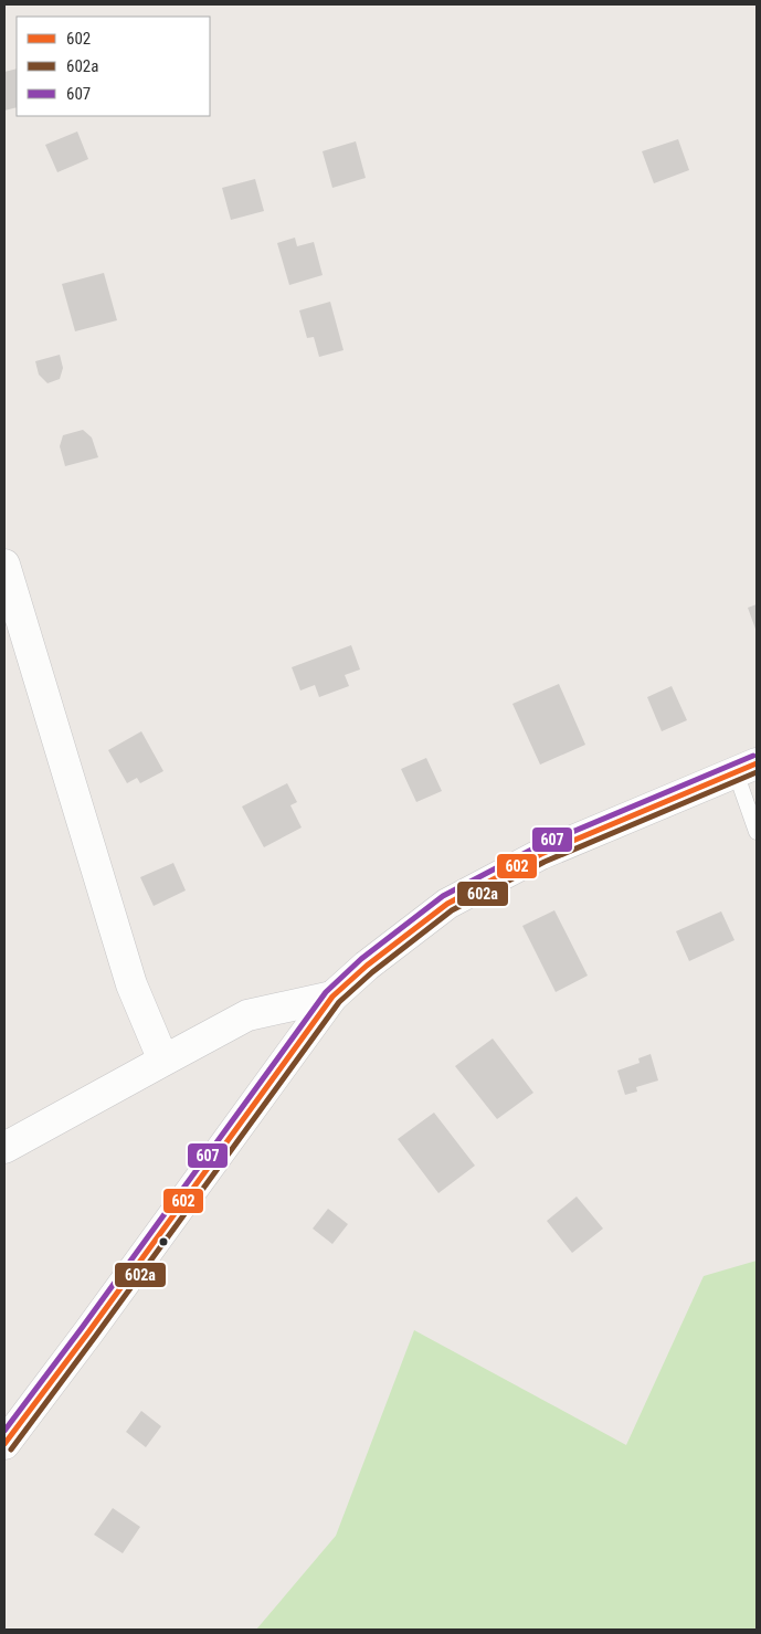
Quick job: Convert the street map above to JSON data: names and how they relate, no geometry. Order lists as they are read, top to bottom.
{
  "lines": ["transit line 607", "transit line 602", "transit line 602а"],
  "legend": ["602", "602а", "607"]
}
